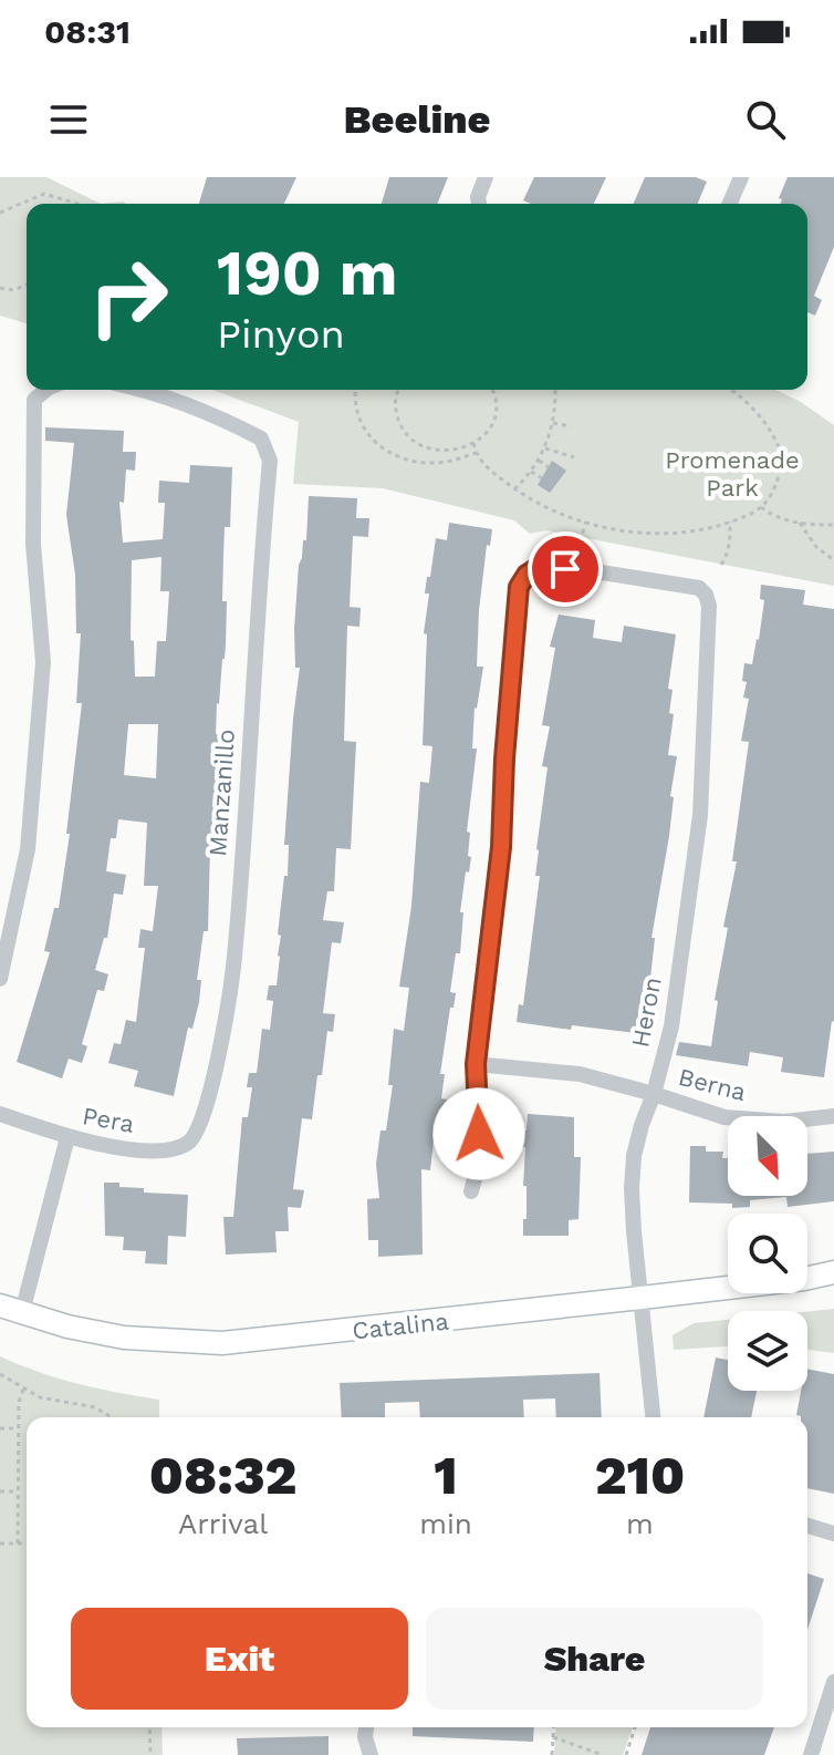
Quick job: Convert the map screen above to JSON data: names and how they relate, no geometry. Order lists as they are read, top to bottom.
{
  "streets": {
    "street": [
      "Manzanillo",
      "Heron",
      "Berna",
      "Pera",
      "Catalina"
    ]
  },
  "crossings": [
    ["Manzanillo", "Pera"],
    ["Heron", "Berna"],
    ["Heron", "Catalina"]
  ],
  "parks": ["Promenade Park"],
  "north": "bottom right",
  "page": {
    "status": "08:31",
    "header": "Beeline",
    "turn": ["190 m", "Pinyon"],
    "eta": [
      "08:32",
      "Arrival",
      "1",
      "min",
      "210",
      "m"
    ],
    "buttons": ["Exit", "Share"]
  }
}
